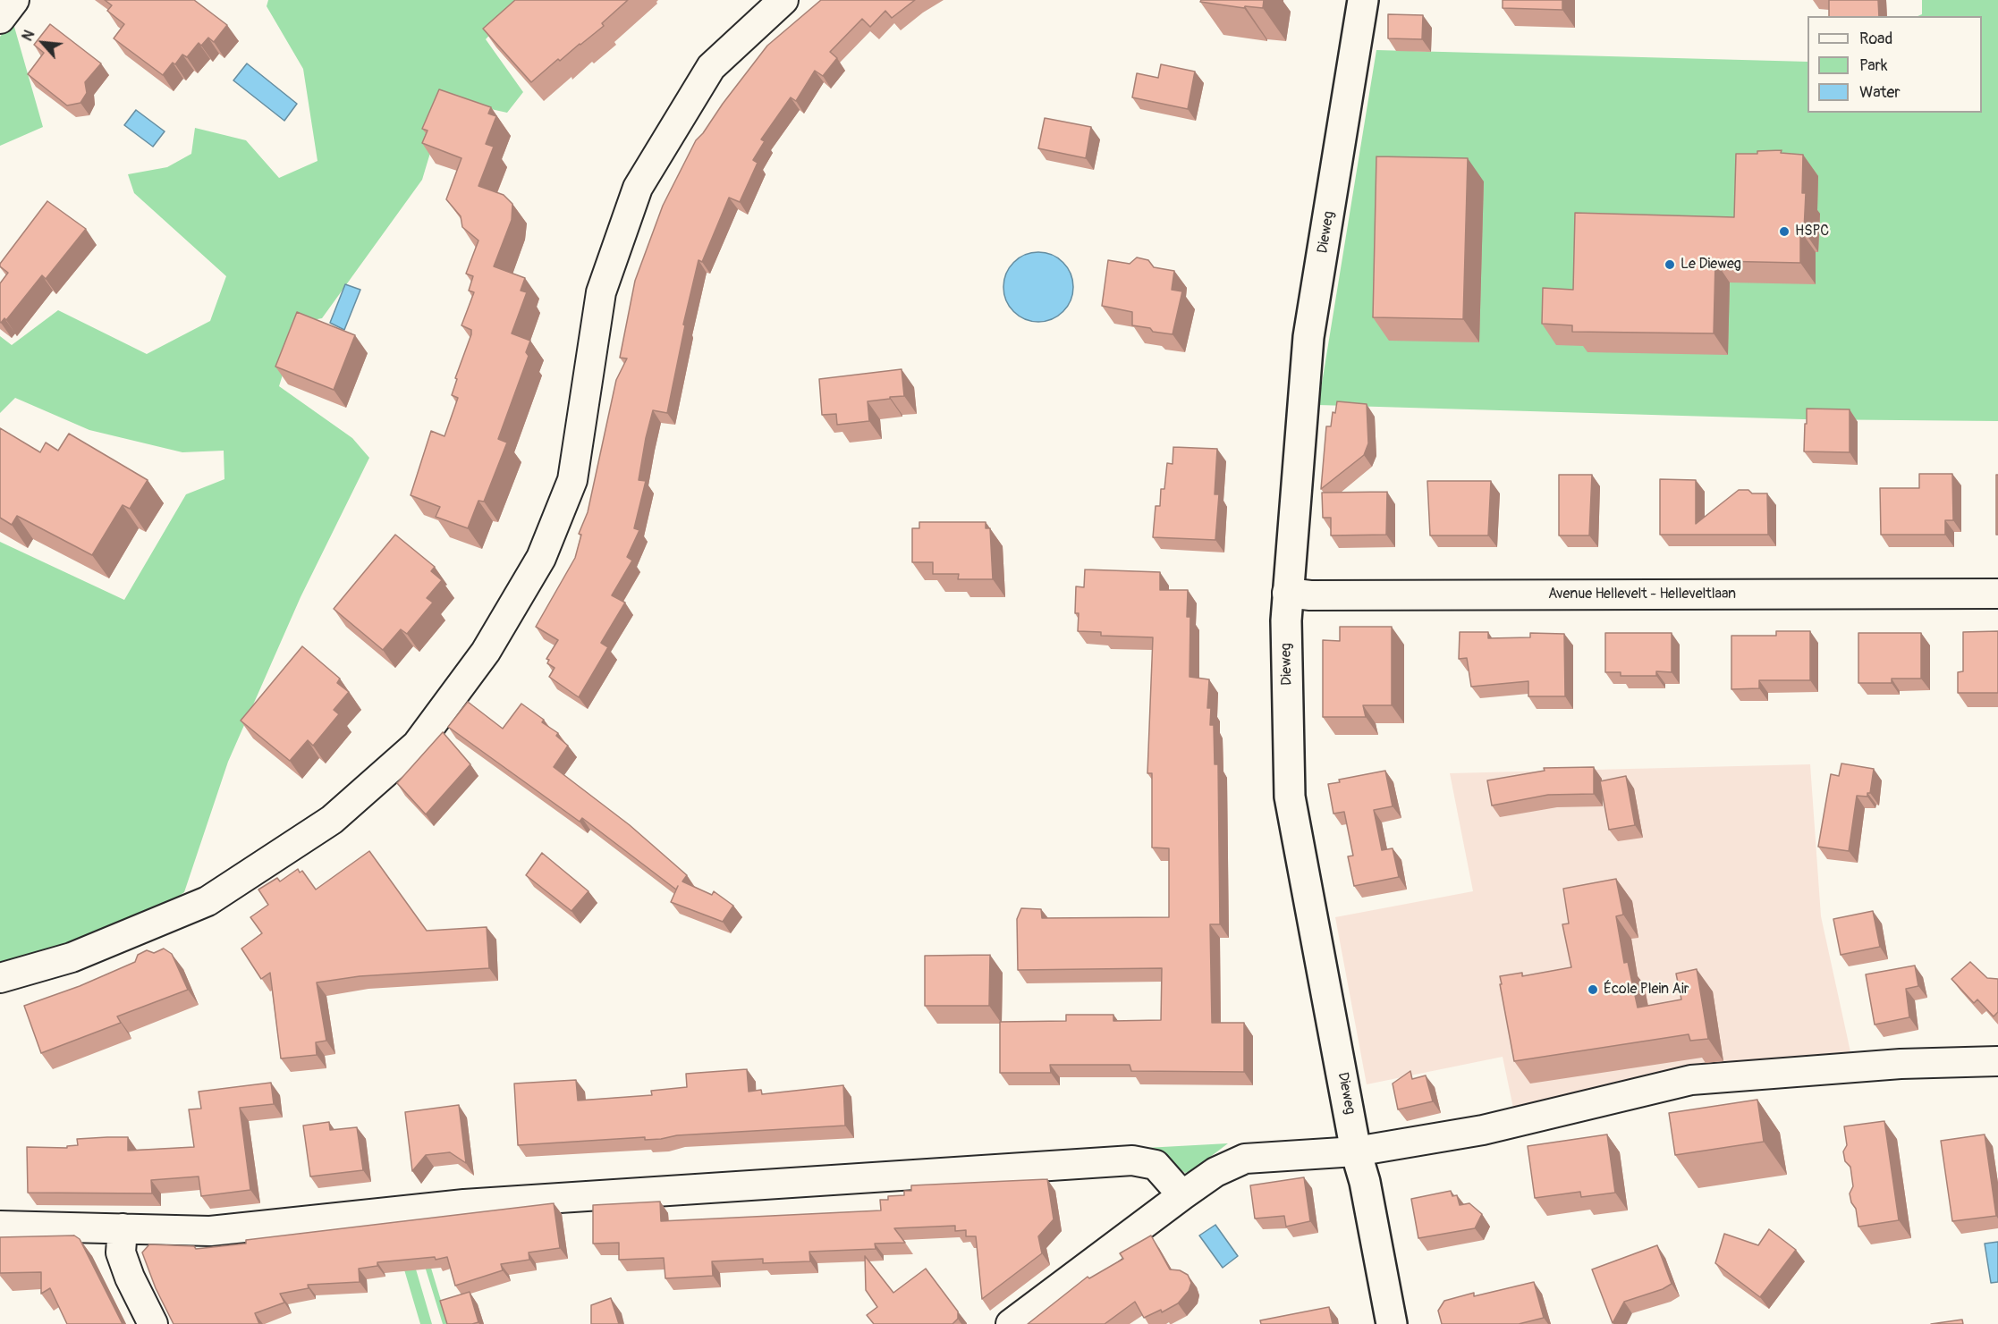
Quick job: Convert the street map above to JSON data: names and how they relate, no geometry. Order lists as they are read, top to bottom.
{
  "streets": {
    "street": ["Dieweg", "Avenue Hellevelt - Helleveltlaan"]
  },
  "crossings": [
    ["Dieweg", "Avenue Hellevelt - Helleveltlaan"]
  ],
  "places": ["HSPC", "Le Dieweg", "École Plein Air"],
  "legend": ["Road", "Park", "Water"],
  "north": "top left"
}
